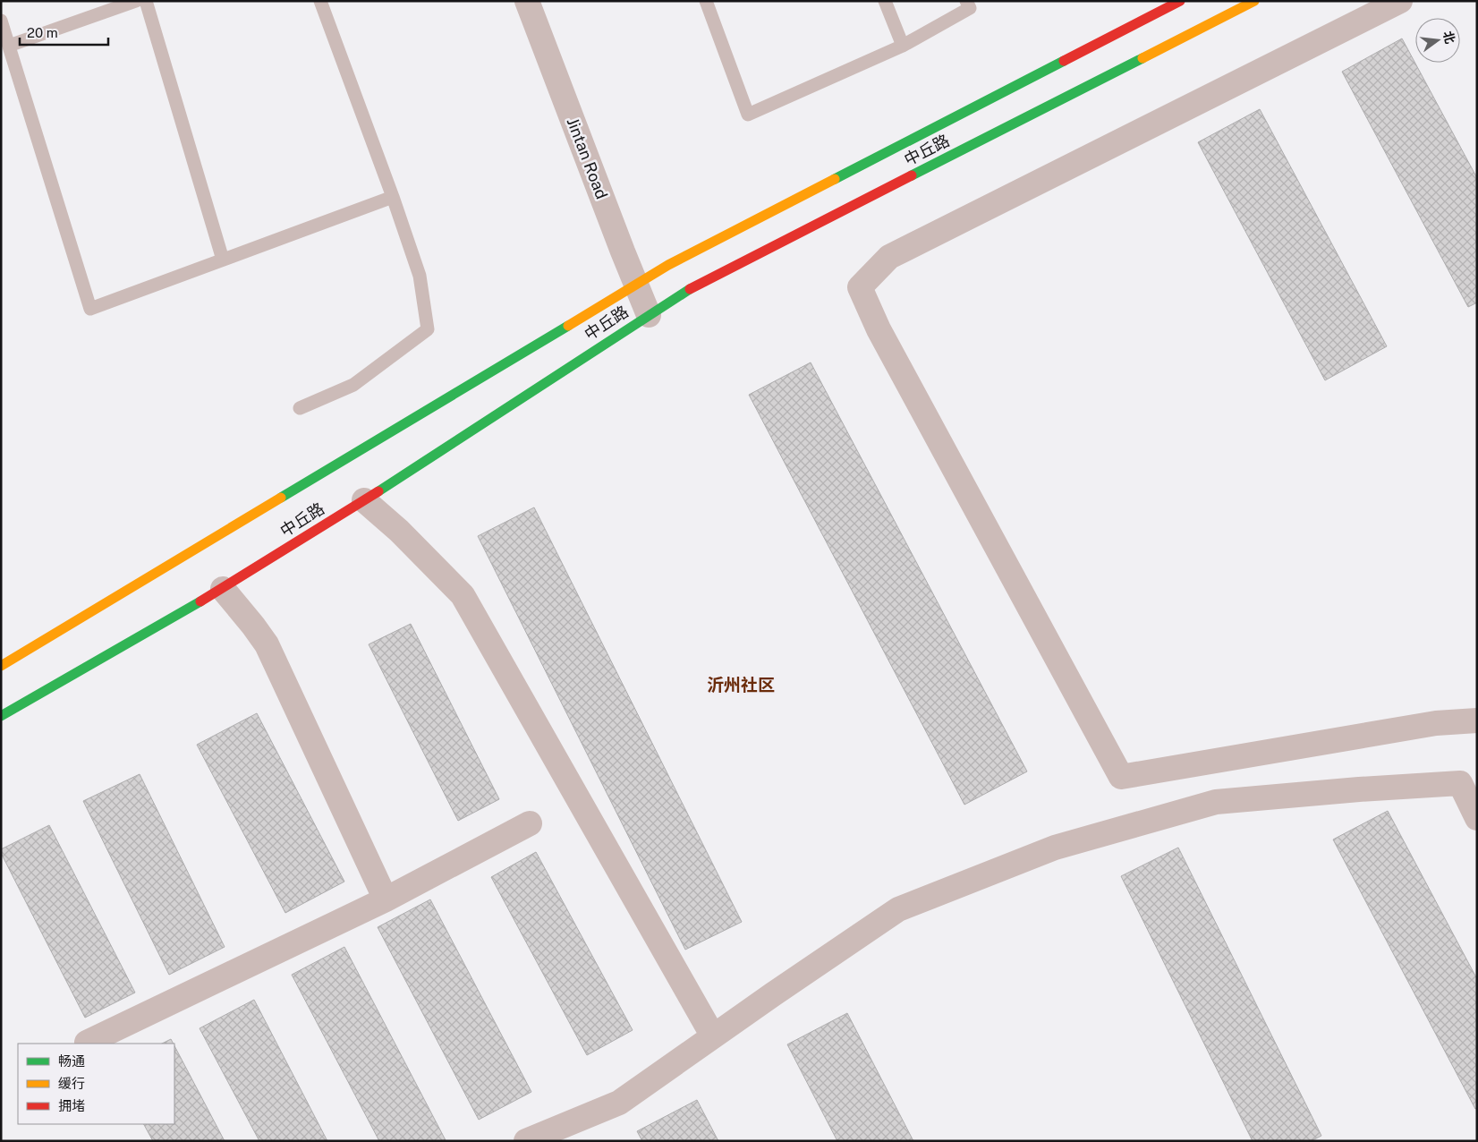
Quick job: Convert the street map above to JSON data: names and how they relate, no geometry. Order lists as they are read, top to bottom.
{
  "streets": {
    "main road": ["中丘路"],
    "street": ["Jintan Road"]
  },
  "crossings": [
    ["中丘路", "Jintan Road"]
  ],
  "districts": ["沂州社区"],
  "legend": ["畅通", "缓行", "拥堵"],
  "scale_bar": "20 m",
  "north": "right"
}
